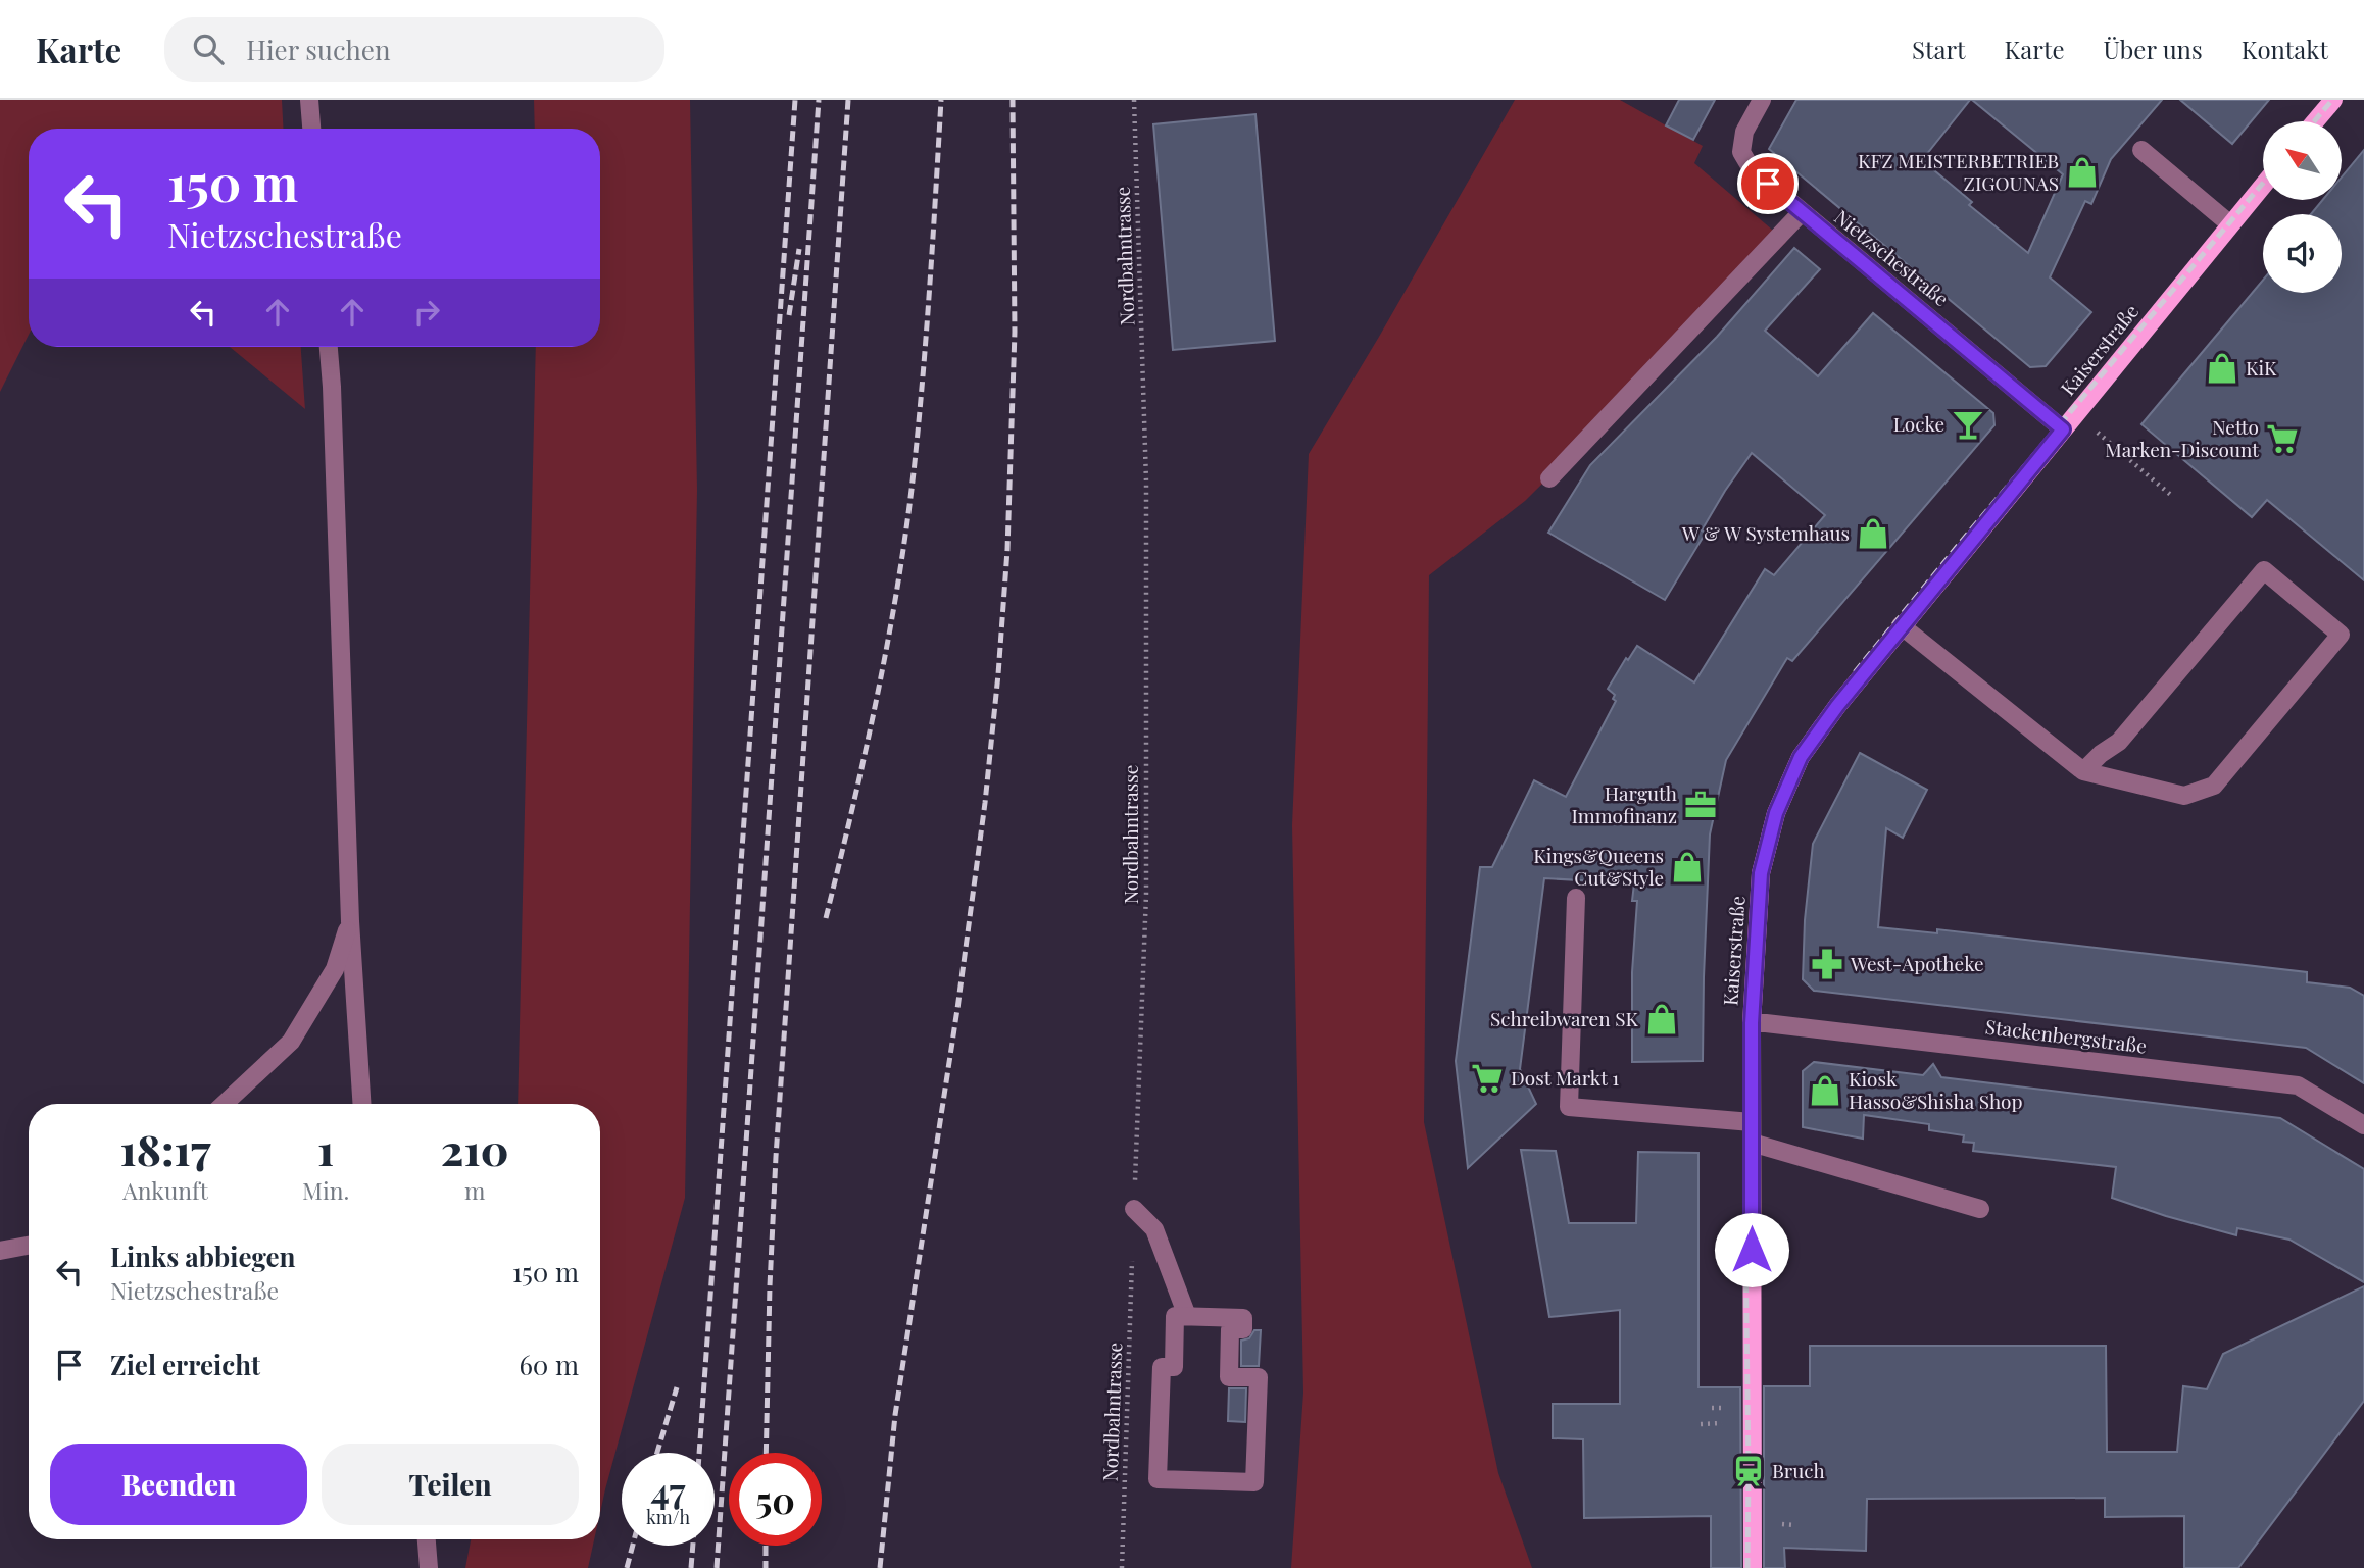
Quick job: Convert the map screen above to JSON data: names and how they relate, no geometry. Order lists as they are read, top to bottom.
{
  "streets": {
    "main road": ["Kaiserstraße"],
    "street": ["Nietzschestraße", "Stackenbergstraße"],
    "path": ["Nordbahntrasse"]
  },
  "crossings": [
    ["Nietzschestraße", "Kaiserstraße"],
    ["Kaiserstraße", "Stackenbergstraße"]
  ],
  "places": {
    "shop": [
      "KFZ MEISTERBETRIEB ZIGOUNAS",
      "KiK",
      "W & W Systemhaus",
      "Kings&Queens Cut&Style",
      "Schreibwaren SK",
      "Kiosk Hasso&Shisha Shop"
    ],
    "bar": ["Locke"],
    "supermarket": ["Netto Marken-Discount", "Dost Markt 1"],
    "office": ["Harguth Immofinanz"],
    "pharmacy": ["West-Apotheke"],
    "station": ["Bruch"]
  },
  "north": "top left",
  "page": {
    "header": "Karte",
    "search": "Hier suchen",
    "nav": [
      "Start",
      "Karte",
      "Über uns",
      "Kontakt"
    ],
    "turn": ["150 m", "Nietzschestraße"],
    "eta": [
      "18:17",
      "Ankunft",
      "1",
      "Min.",
      "210",
      "m"
    ],
    "list": [
      {
        "name": "Links abbiegen",
        "note": "Nietzschestraße",
        "value": "150 m"
      },
      {
        "name": "Ziel erreicht",
        "value": "60 m"
      }
    ],
    "buttons": ["Beenden", "Teilen"],
    "speed": "47 km/h",
    "limit": "50"
  }
}
